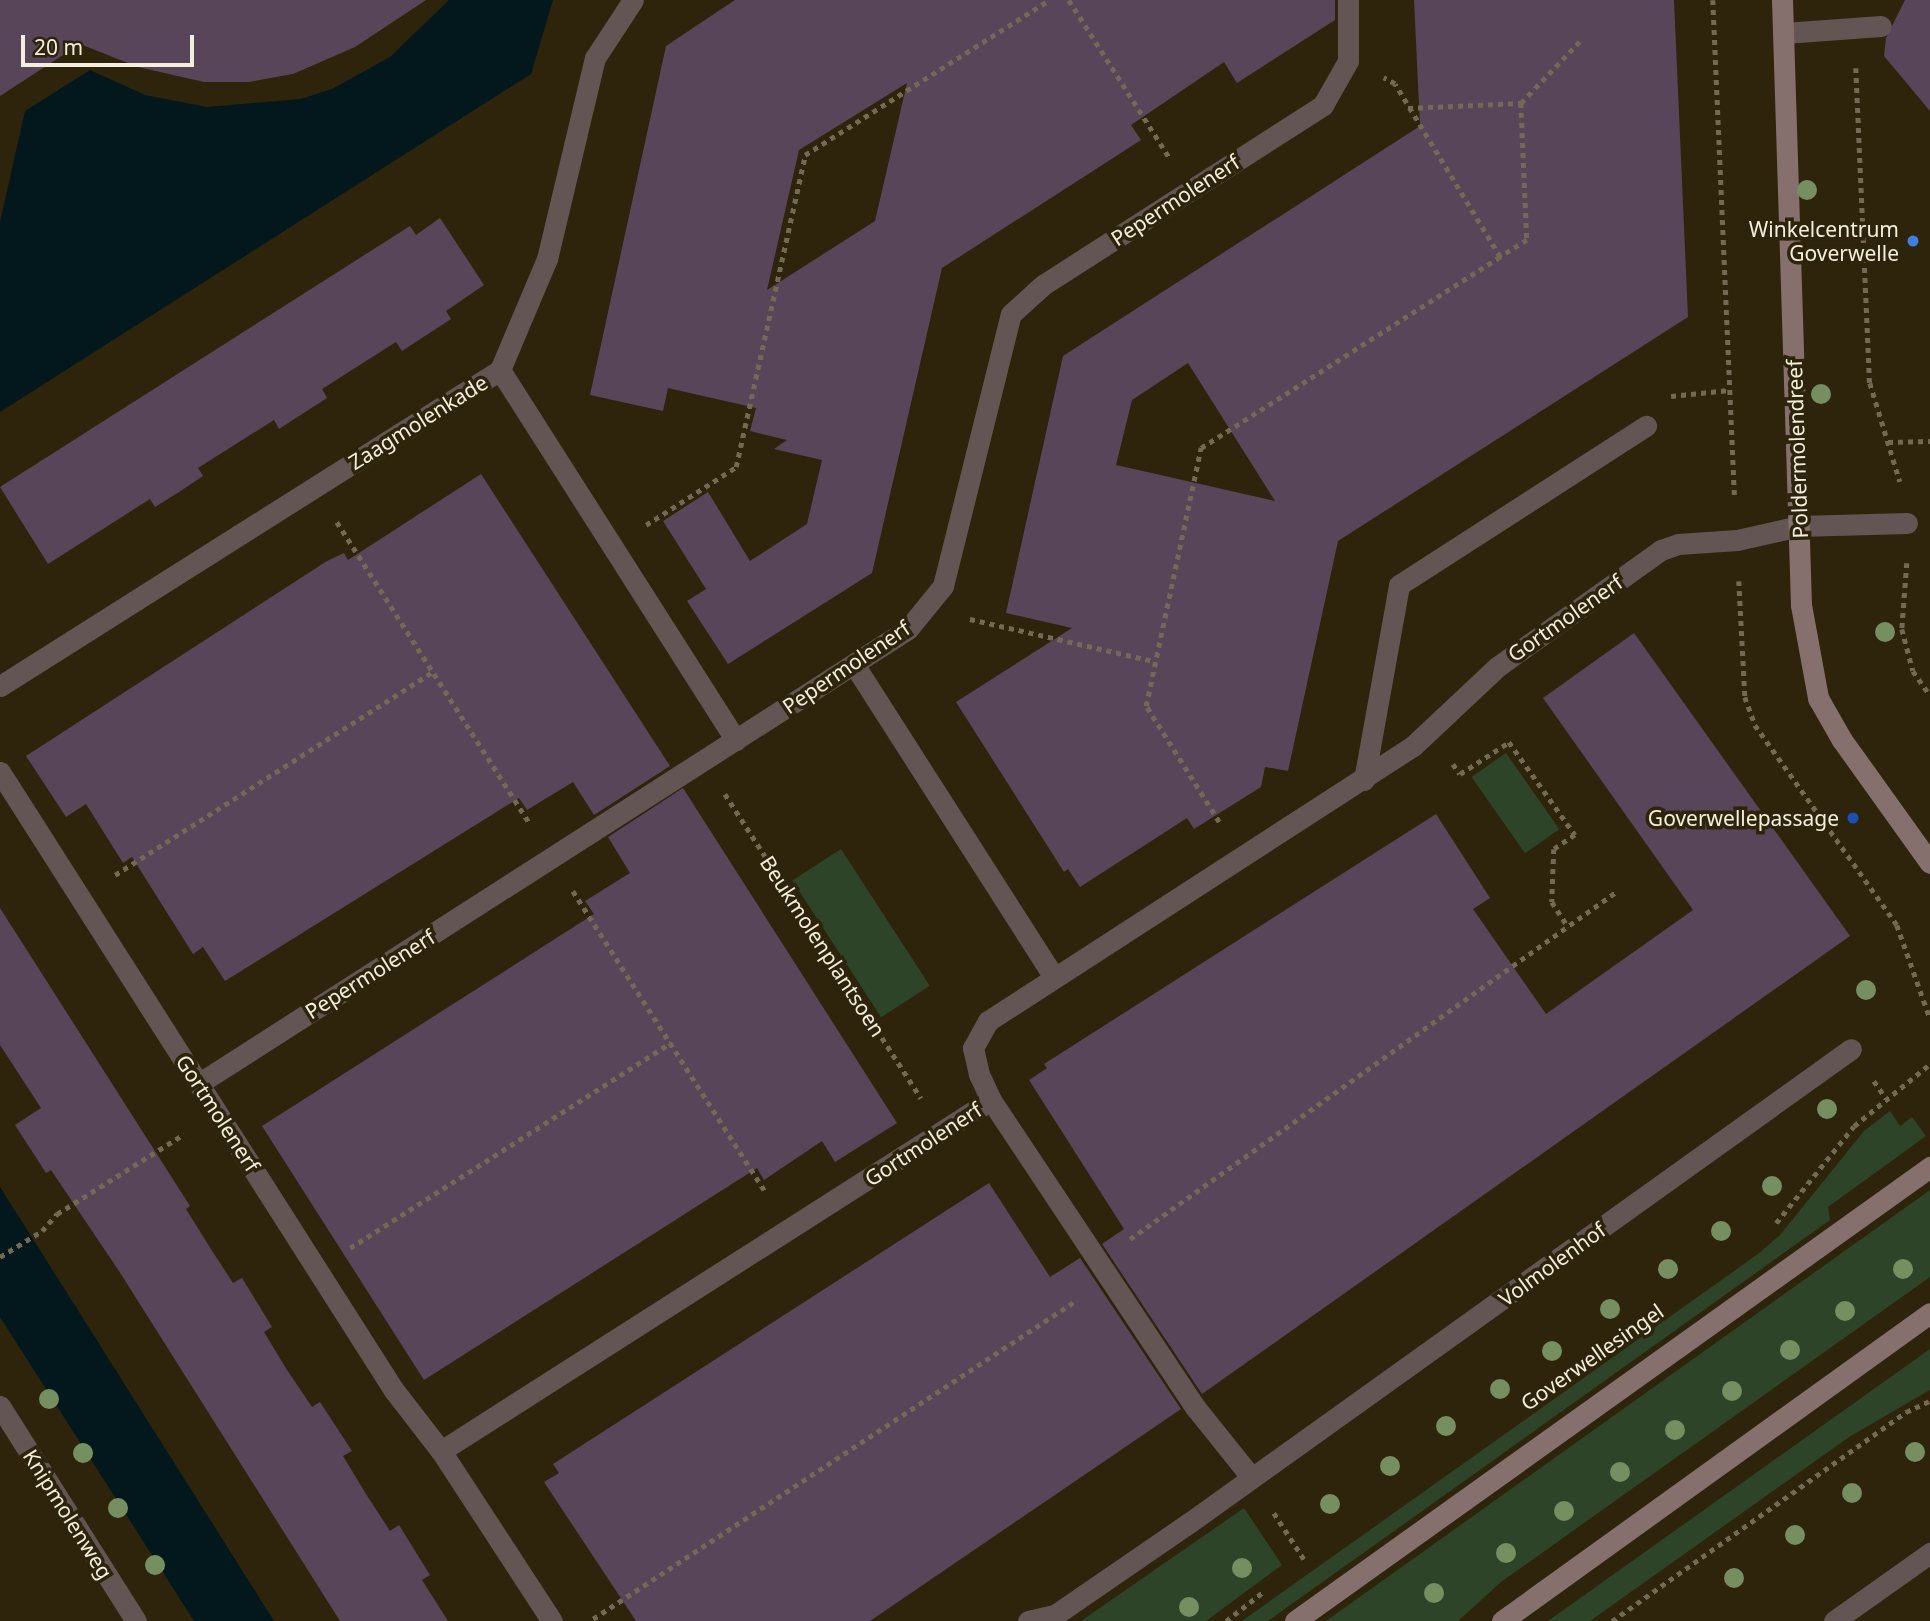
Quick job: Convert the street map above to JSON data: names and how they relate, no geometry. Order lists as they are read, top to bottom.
{
  "streets": {
    "main road": ["Poldermolendreef", "Goverwellesingel"],
    "street": [
      "Pepermolenerf",
      "Zaagmolenkade",
      "Gortmolenerf",
      "Volmolenhof",
      "Knipmolenweg"
    ],
    "path": ["Beukmolenplantsoen"]
  },
  "crossings": [
    ["Pepermolenerf", "Gortmolenerf"],
    ["Pepermolenerf", "Beukmolenplantsoen"],
    ["Poldermolendreef", "Gortmolenerf"],
    ["Gortmolenerf", "Beukmolenplantsoen"]
  ],
  "places": ["Winkelcentrum Goverwelle", "Goverwellepassage"],
  "scale_bar": "20 m"
}
